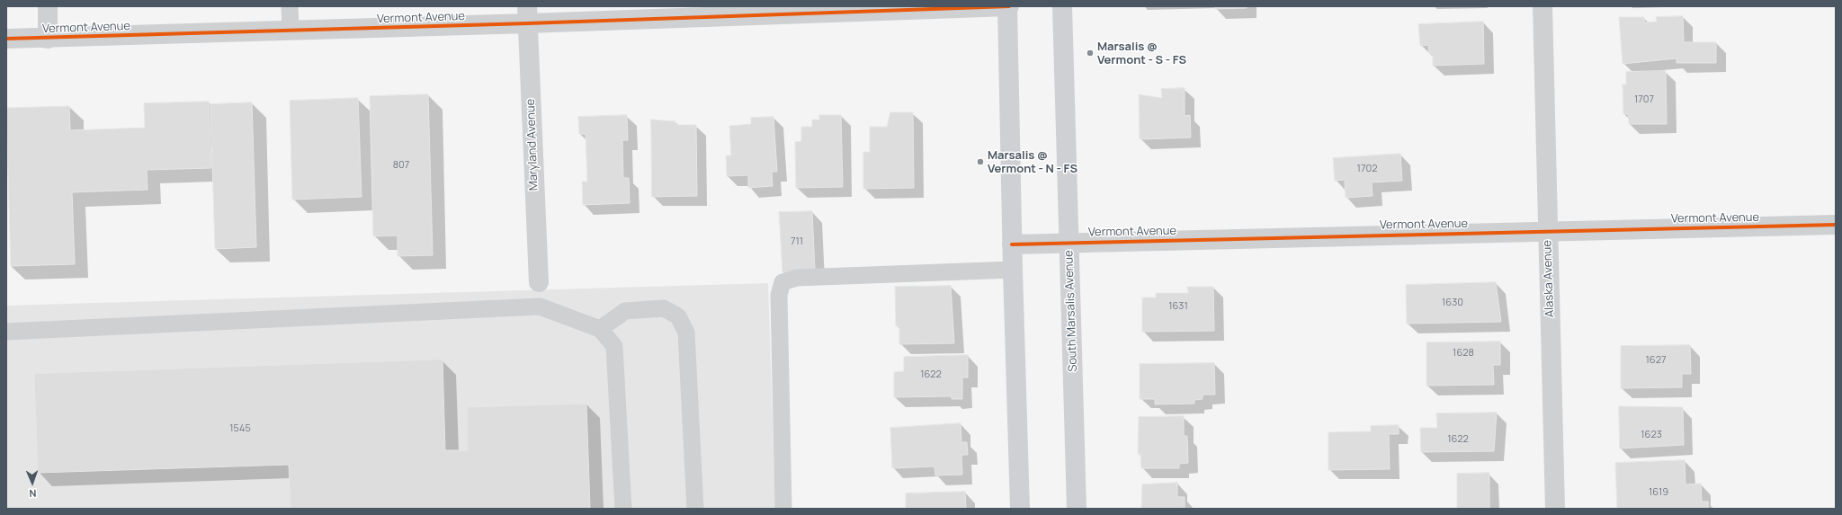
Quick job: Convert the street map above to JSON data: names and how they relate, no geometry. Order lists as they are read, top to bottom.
{
  "streets": {
    "main road": ["South Marsalis Avenue"],
    "street": ["Vermont Avenue", "Maryland Avenue", "Alaska Avenue"]
  },
  "crossings": [
    ["Vermont Avenue", "Maryland Avenue"],
    ["Vermont Avenue", "Alaska Avenue"],
    ["Vermont Avenue", "South Marsalis Avenue"]
  ],
  "places": ["Marsalis @ Vermont - S - FS", "Marsalis @ Vermont - N - FS"],
  "house_numbers": [
    "1707",
    "807",
    "1702",
    "711",
    "1630",
    "1631",
    "1628",
    "1627",
    "1622",
    "1545",
    "1623",
    "1622",
    "1619"
  ],
  "north": "bottom"
}
